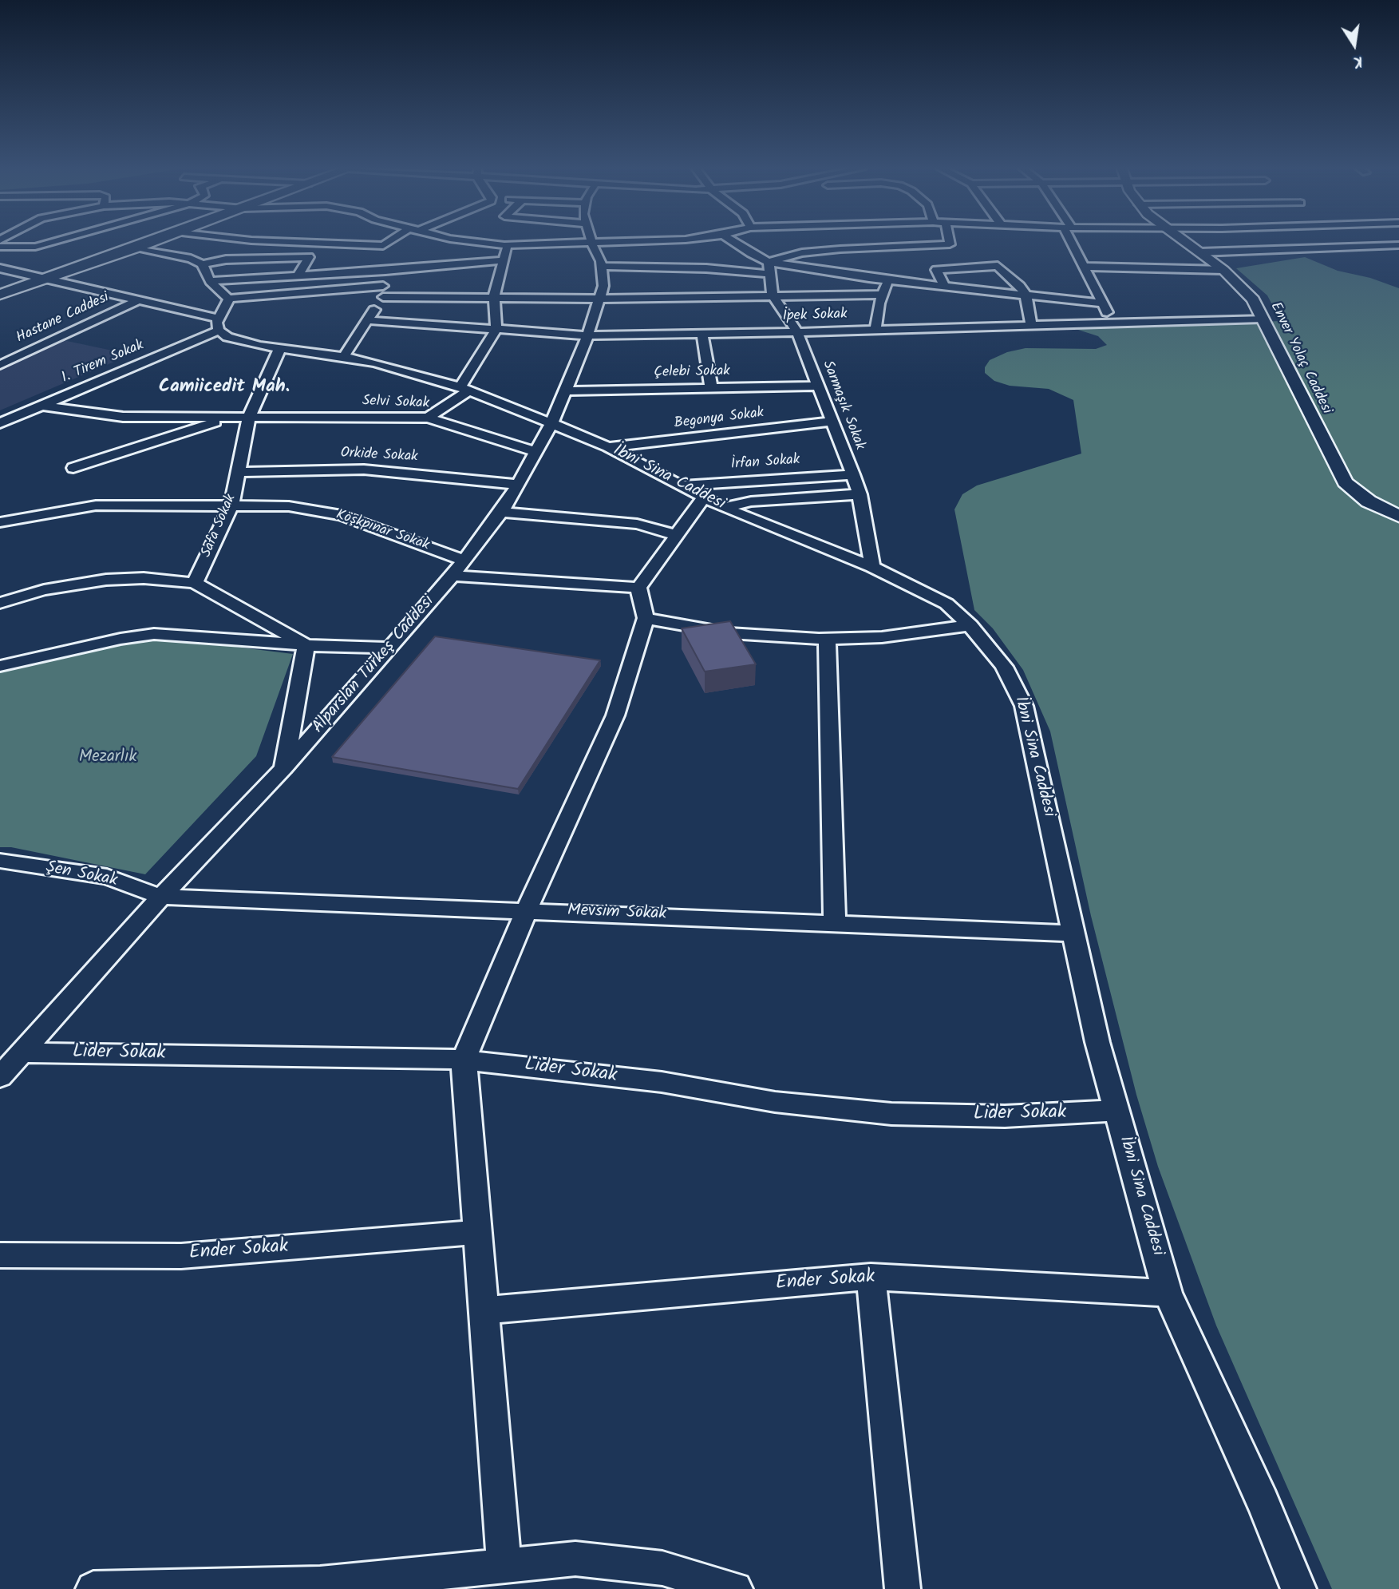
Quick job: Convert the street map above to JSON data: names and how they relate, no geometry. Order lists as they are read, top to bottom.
{
  "streets": {
    "street": [
      "İpek Sokak",
      "Hastane Caddesi",
      "Enver Yolaç Caddesi",
      "1. Tirem Sokak",
      "Çelebi Sokak",
      "Selvi Sokak",
      "Sarmaşık Sokak",
      "Begonya Sokak",
      "Orkide Sokak",
      "İrfan Sokak",
      "İbni Sina Caddesi",
      "Safa Sokak",
      "Köşkpınar Sokak",
      "Alparslan Türkeş Caddesi",
      "Şen Sokak",
      "Mevsim Sokak",
      "Lider Sokak",
      "Ender Sokak"
    ]
  },
  "crossings": [
    ["İpek Sokak", "Enver Yolaç Caddesi"],
    ["İpek Sokak", "Sarmaşık Sokak"],
    ["İpek Sokak", "Alparslan Türkeş Caddesi"],
    ["Hastane Caddesi", "1. Tirem Sokak"],
    ["Hastane Caddesi", "İbni Sina Caddesi"],
    ["1. Tirem Sokak", "Selvi Sokak"],
    ["1. Tirem Sokak", "İbni Sina Caddesi"],
    ["Çelebi Sokak", "Sarmaşık Sokak"],
    ["Çelebi Sokak", "Alparslan Türkeş Caddesi"],
    ["Selvi Sokak", "Safa Sokak"],
    ["Selvi Sokak", "Alparslan Türkeş Caddesi"],
    ["Sarmaşık Sokak", "Begonya Sokak"],
    ["Sarmaşık Sokak", "İrfan Sokak"],
    ["Sarmaşık Sokak", "İbni Sina Caddesi"],
    ["Begonya Sokak", "İbni Sina Caddesi"],
    ["Orkide Sokak", "Safa Sokak"],
    ["Orkide Sokak", "Alparslan Türkeş Caddesi"],
    ["İrfan Sokak", "İbni Sina Caddesi"],
    ["İbni Sina Caddesi", "Safa Sokak"],
    ["İbni Sina Caddesi", "Alparslan Türkeş Caddesi"],
    ["İbni Sina Caddesi", "Mevsim Sokak"],
    ["İbni Sina Caddesi", "Lider Sokak"],
    ["İbni Sina Caddesi", "Ender Sokak"],
    ["Safa Sokak", "Köşkpınar Sokak"],
    ["Köşkpınar Sokak", "Alparslan Türkeş Caddesi"],
    ["Alparslan Türkeş Caddesi", "Şen Sokak"],
    ["Alparslan Türkeş Caddesi", "Mevsim Sokak"],
    ["Alparslan Türkeş Caddesi", "Lider Sokak"],
    ["Şen Sokak", "Mevsim Sokak"]
  ],
  "districts": ["Camiicedit Mah."],
  "parks": ["Mezarlık"],
  "north": "bottom"
}
